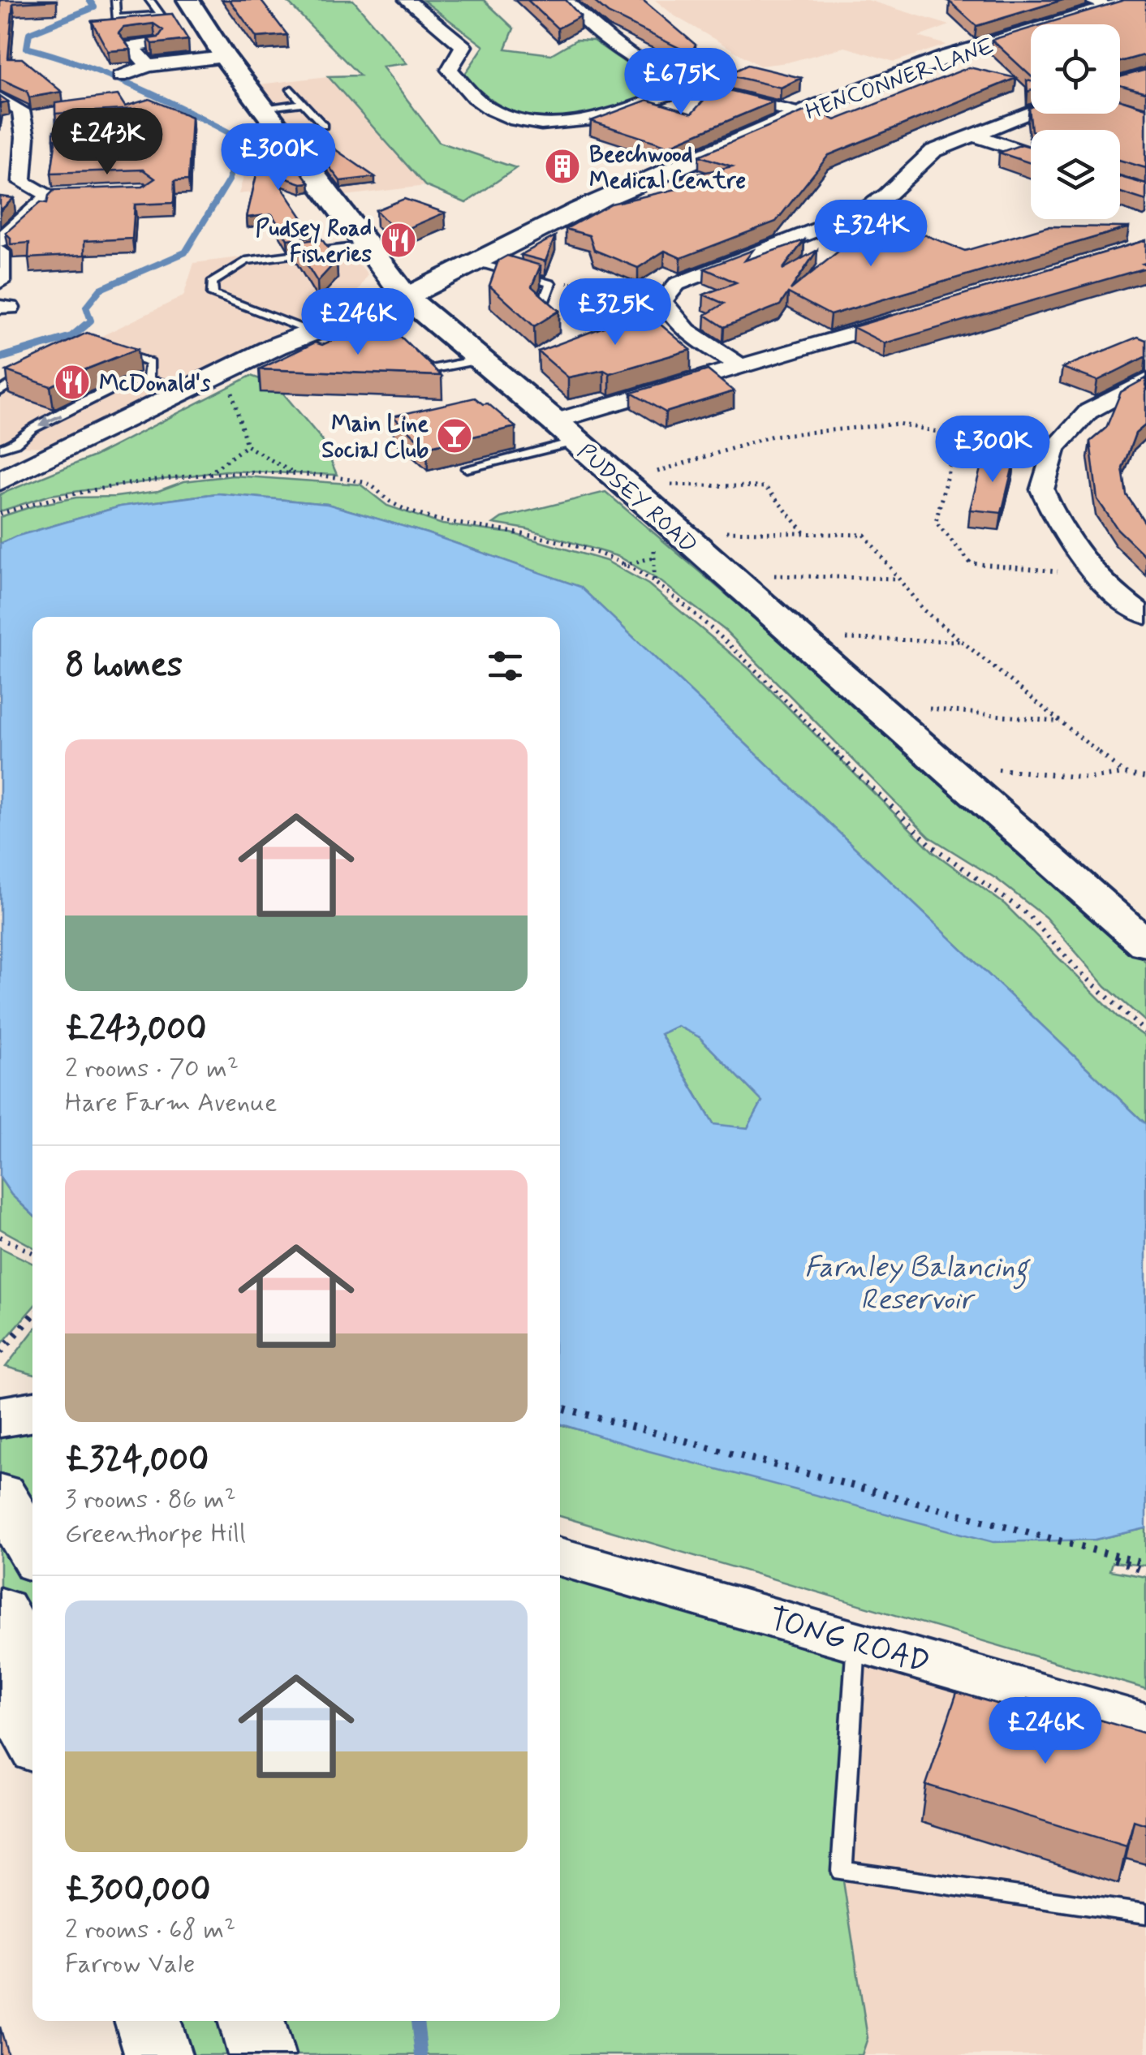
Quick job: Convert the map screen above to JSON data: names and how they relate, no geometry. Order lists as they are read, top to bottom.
{
  "streets": {
    "main road": ["PUDSEY ROAD"],
    "street": ["HENCONNER LANE", "TONG ROAD"]
  },
  "crossings": [
    ["HENCONNER LANE", "PUDSEY ROAD"]
  ],
  "water": ["Farnley Balancing Reservoir"],
  "places": {
    "building": ["Beechwood Medical Centre"],
    "restaurant": ["Pudsey Road Fisheries", "McDonald's"],
    "bar": ["Main Line Social Club"]
  },
  "page": {
    "price": [
      "£675K",
      "£243K",
      "£300K",
      "£324K",
      "£325K",
      "£246K",
      "£300K",
      "£246K"
    ],
    "heading": "8 homes",
    "list": [
      {
        "name": "£243,000",
        "note": "2 rooms · 70 m² · Hare Farm Avenue"
      },
      {
        "name": "£324,000",
        "note": "3 rooms · 86 m² · Greenthorpe Hill"
      },
      {
        "name": "£300,000",
        "note": "2 rooms · 68 m² · Farrow Vale"
      }
    ]
  }
}
